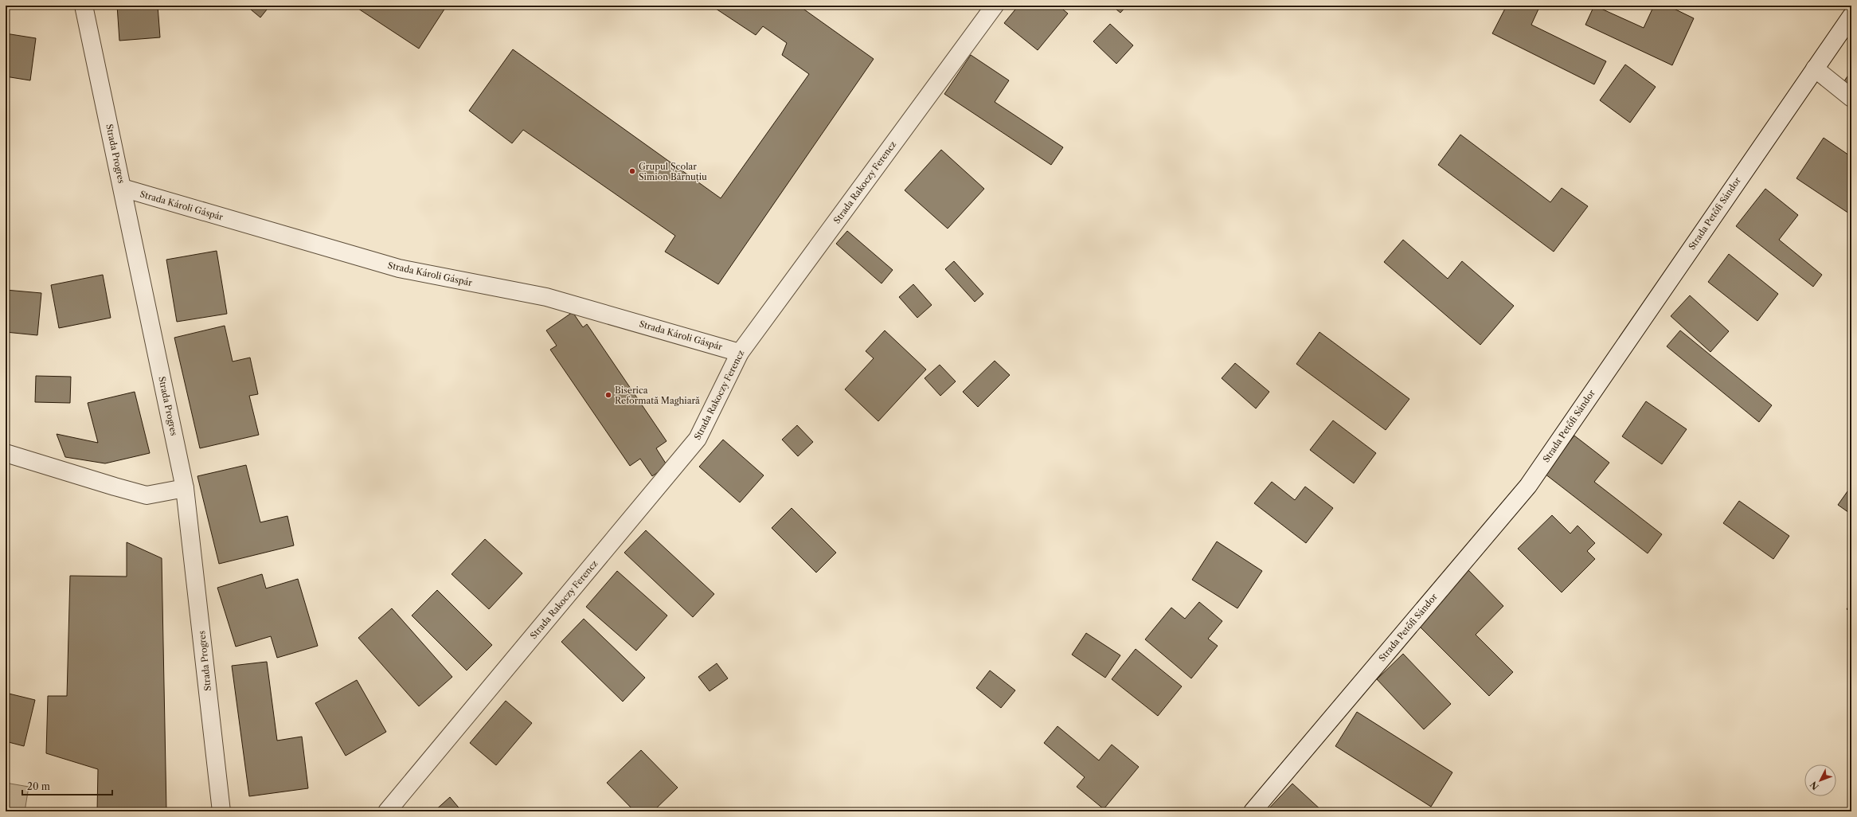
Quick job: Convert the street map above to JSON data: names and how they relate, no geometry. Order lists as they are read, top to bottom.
{
  "streets": {
    "street": [
      "Strada Progres",
      "Strada Rakoczy Ferencz",
      "Strada Károli Gáspár",
      "Strada Petőfi Sándor"
    ]
  },
  "crossings": [
    ["Strada Progres", "Strada Károli Gáspár"],
    ["Strada Rakoczy Ferencz", "Strada Károli Gáspár"]
  ],
  "places": ["Grupul Școlar Simion Bărnuțiu", "Biserica Reformată Maghiară"],
  "scale_bar": "20 m",
  "north": "bottom left"
}
